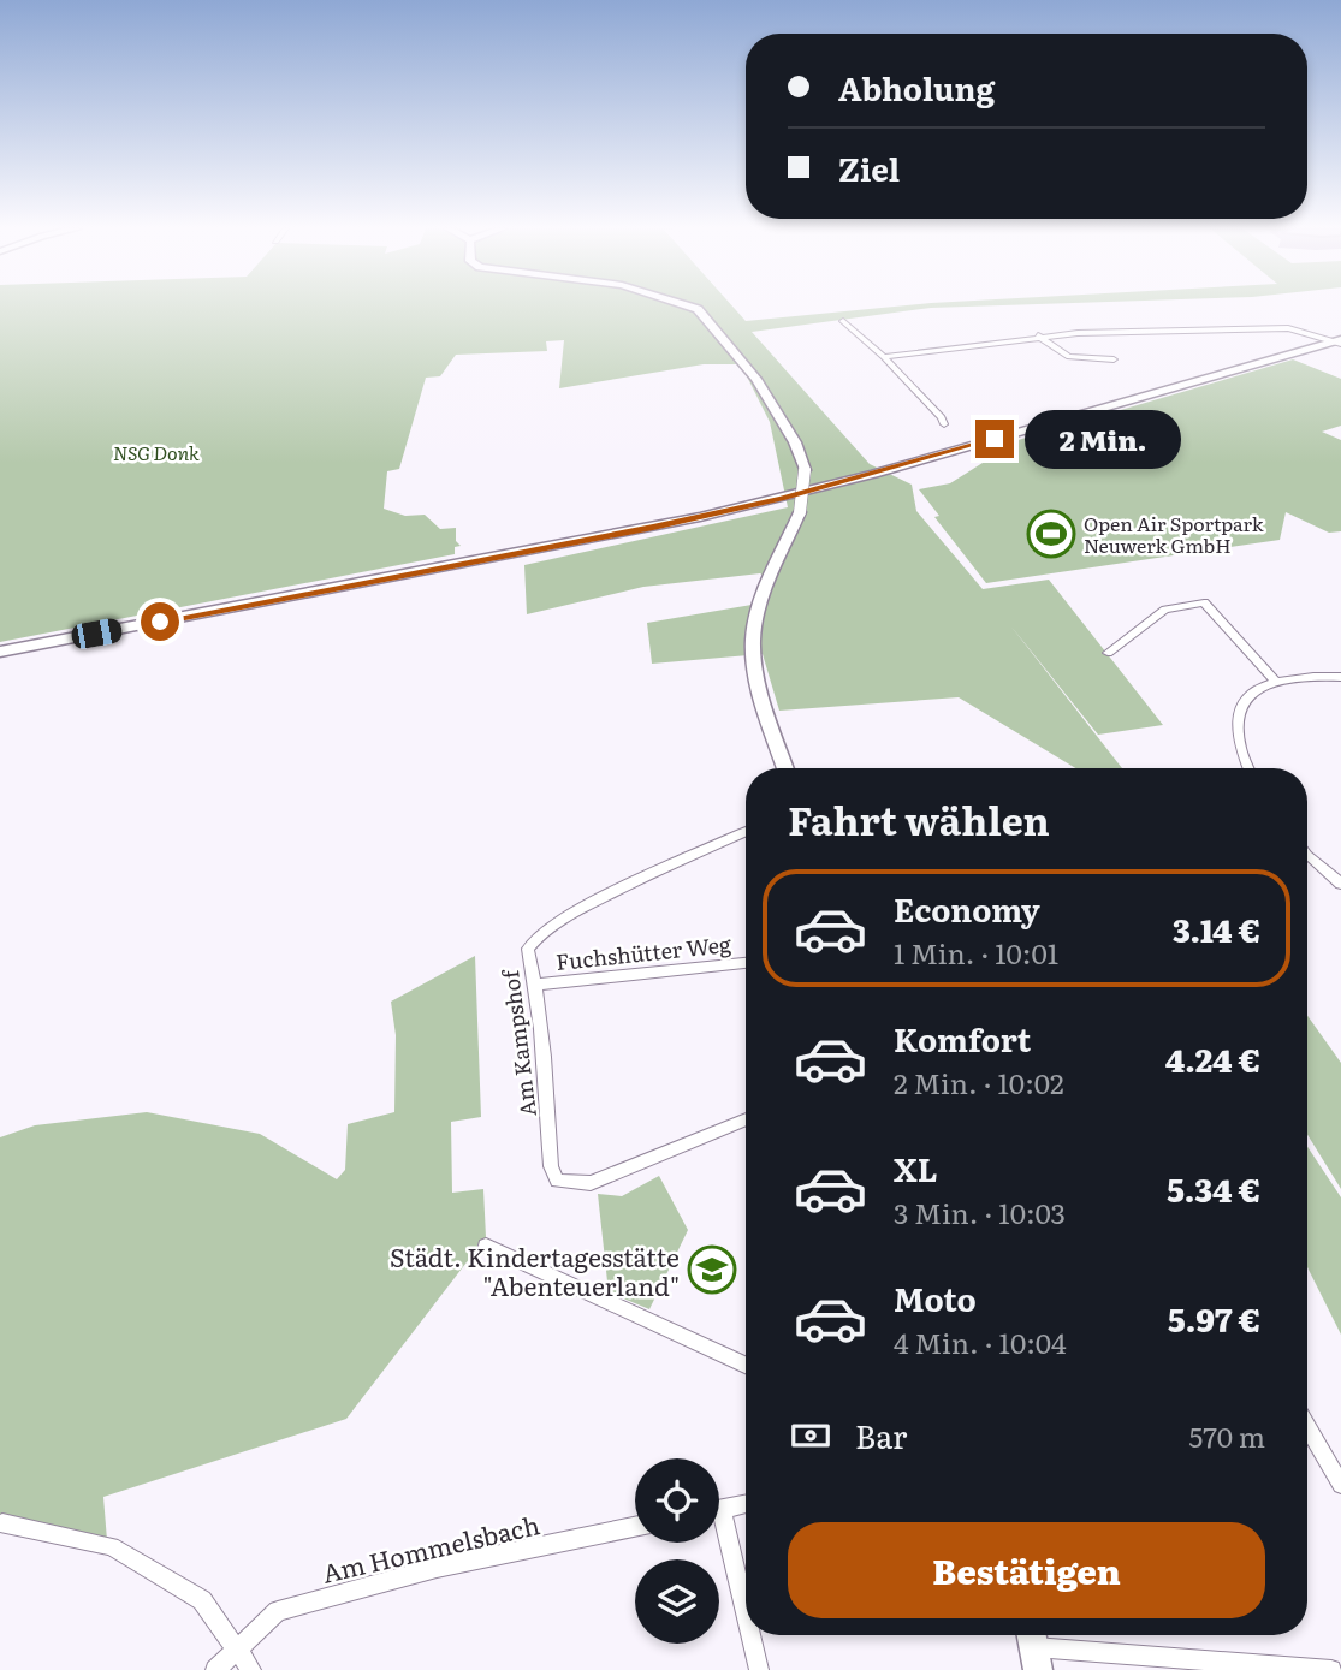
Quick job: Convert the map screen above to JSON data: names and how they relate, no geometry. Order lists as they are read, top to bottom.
{
  "streets": {
    "street": ["Fuchshütter Weg", "Am Kampshof", "Am Hommelsbach"]
  },
  "crossings": [
    ["Fuchshütter Weg", "Am Kampshof"]
  ],
  "parks": ["NSG Donk"],
  "places": {
    "sports": ["Open Air Sportpark Neuwerk GmbH"],
    "school or university": ["Städt. Kindertagesstätte \"Abenteuerland\""]
  },
  "page": {
    "banner": ["Abholung", "Ziel"],
    "bubble": "2 Min.",
    "heading": "Fahrt wählen",
    "list": [
      {
        "name": "Economy",
        "note": "1 Min. · 10:01",
        "value": "3.14 €"
      },
      {
        "name": "Komfort",
        "note": "2 Min. · 10:02",
        "value": "4.24 €"
      },
      {
        "name": "XL",
        "note": "3 Min. · 10:03",
        "value": "5.34 €"
      },
      {
        "name": "Moto",
        "note": "4 Min. · 10:04",
        "value": "5.97 €"
      }
    ],
    "pay": ["Bar", "570 m"],
    "buttons": "Bestätigen"
  }
}
